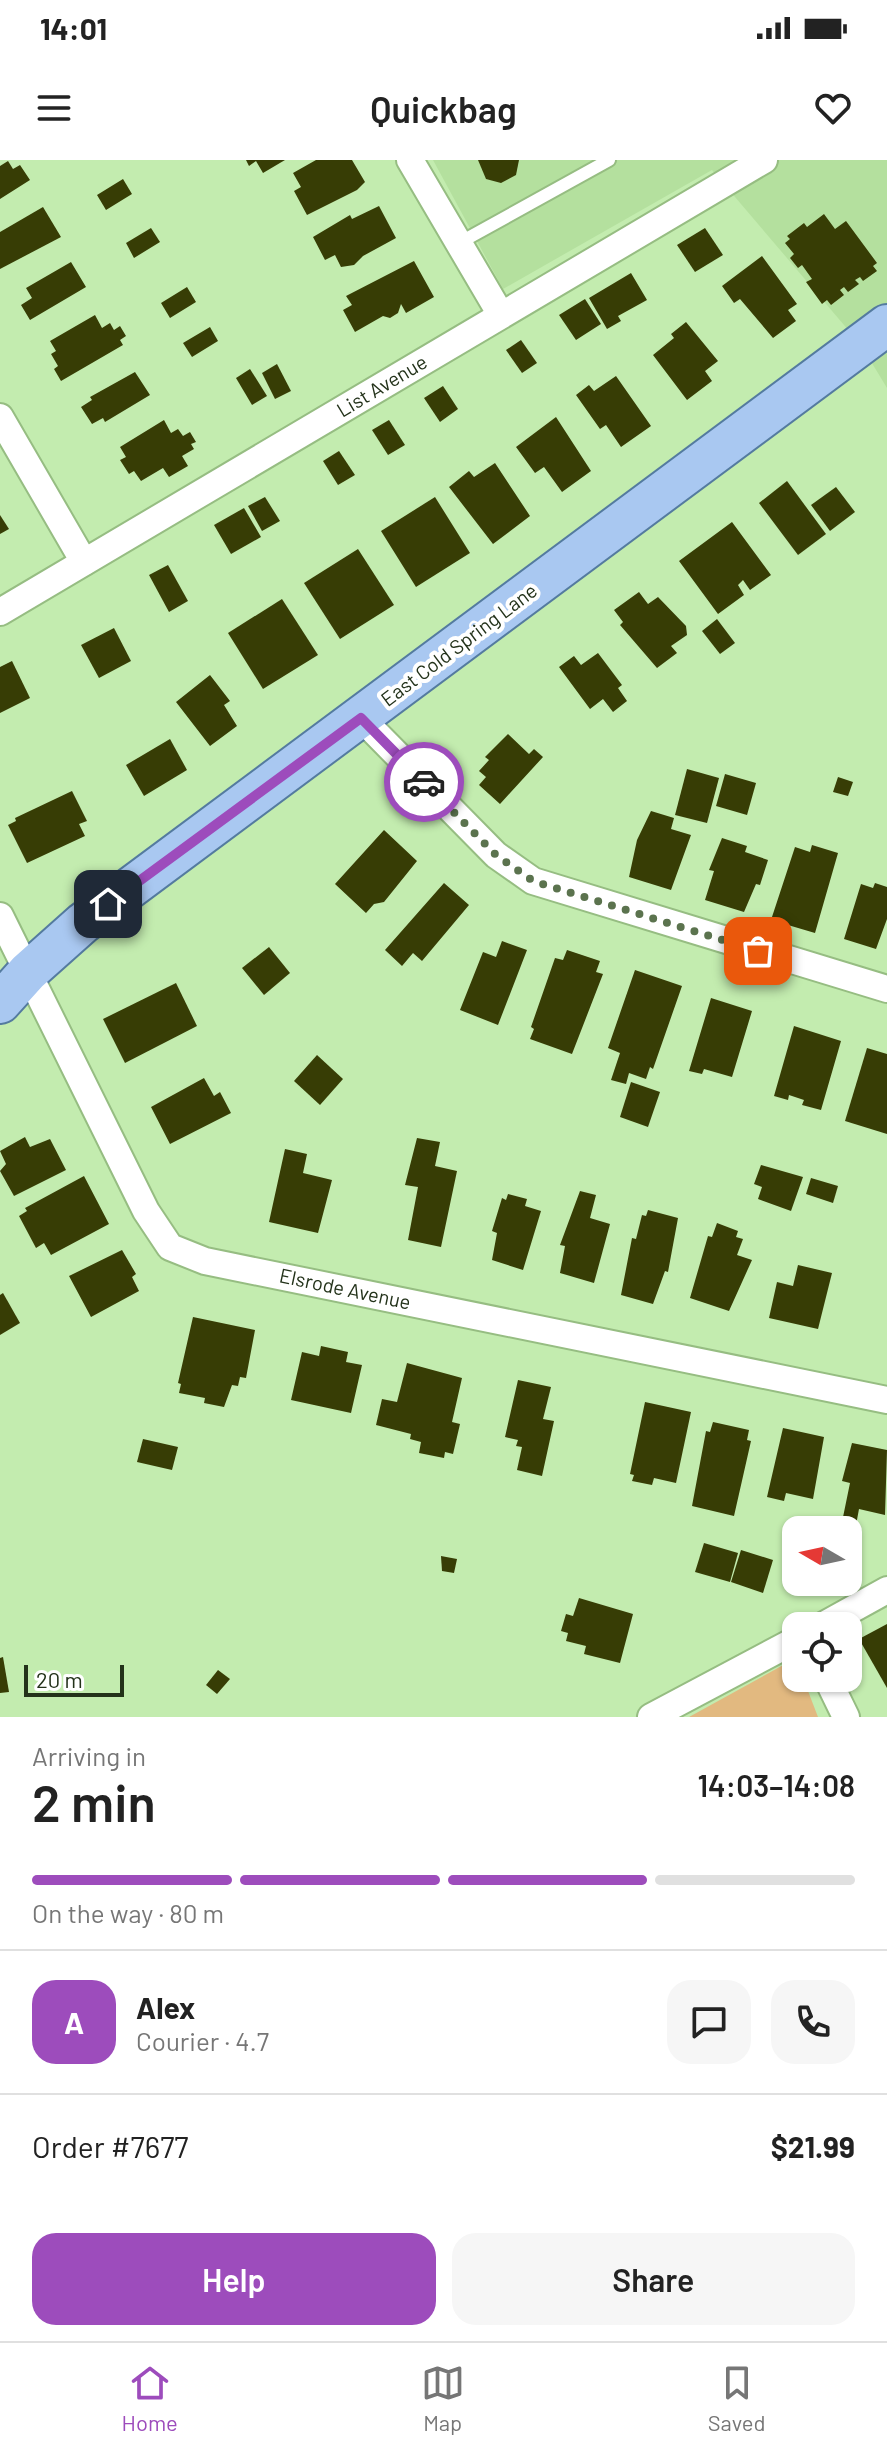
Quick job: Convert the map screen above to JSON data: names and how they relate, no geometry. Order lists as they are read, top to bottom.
{
  "streets": {
    "main road": ["East Cold Spring Lane"],
    "street": ["List Avenue", "Elsrode Avenue"]
  },
  "crossings": [
    ["East Cold Spring Lane", "Elsrode Avenue"]
  ],
  "scale_bar": "20 m",
  "north": "left",
  "page": {
    "status": "14:01",
    "header": "Quickbag",
    "scale": "20 m",
    "heading": ["2 min", "Arriving in", "14:03–14:08"],
    "panel": [
      "Alex",
      "Courier · 4.7",
      "Order #7677",
      "$21.99"
    ],
    "bar": "On the way · 80 m",
    "round": "A",
    "buttons": ["Help", "Share"],
    "tabs": ["Home", "Map", "Saved"]
  }
}
